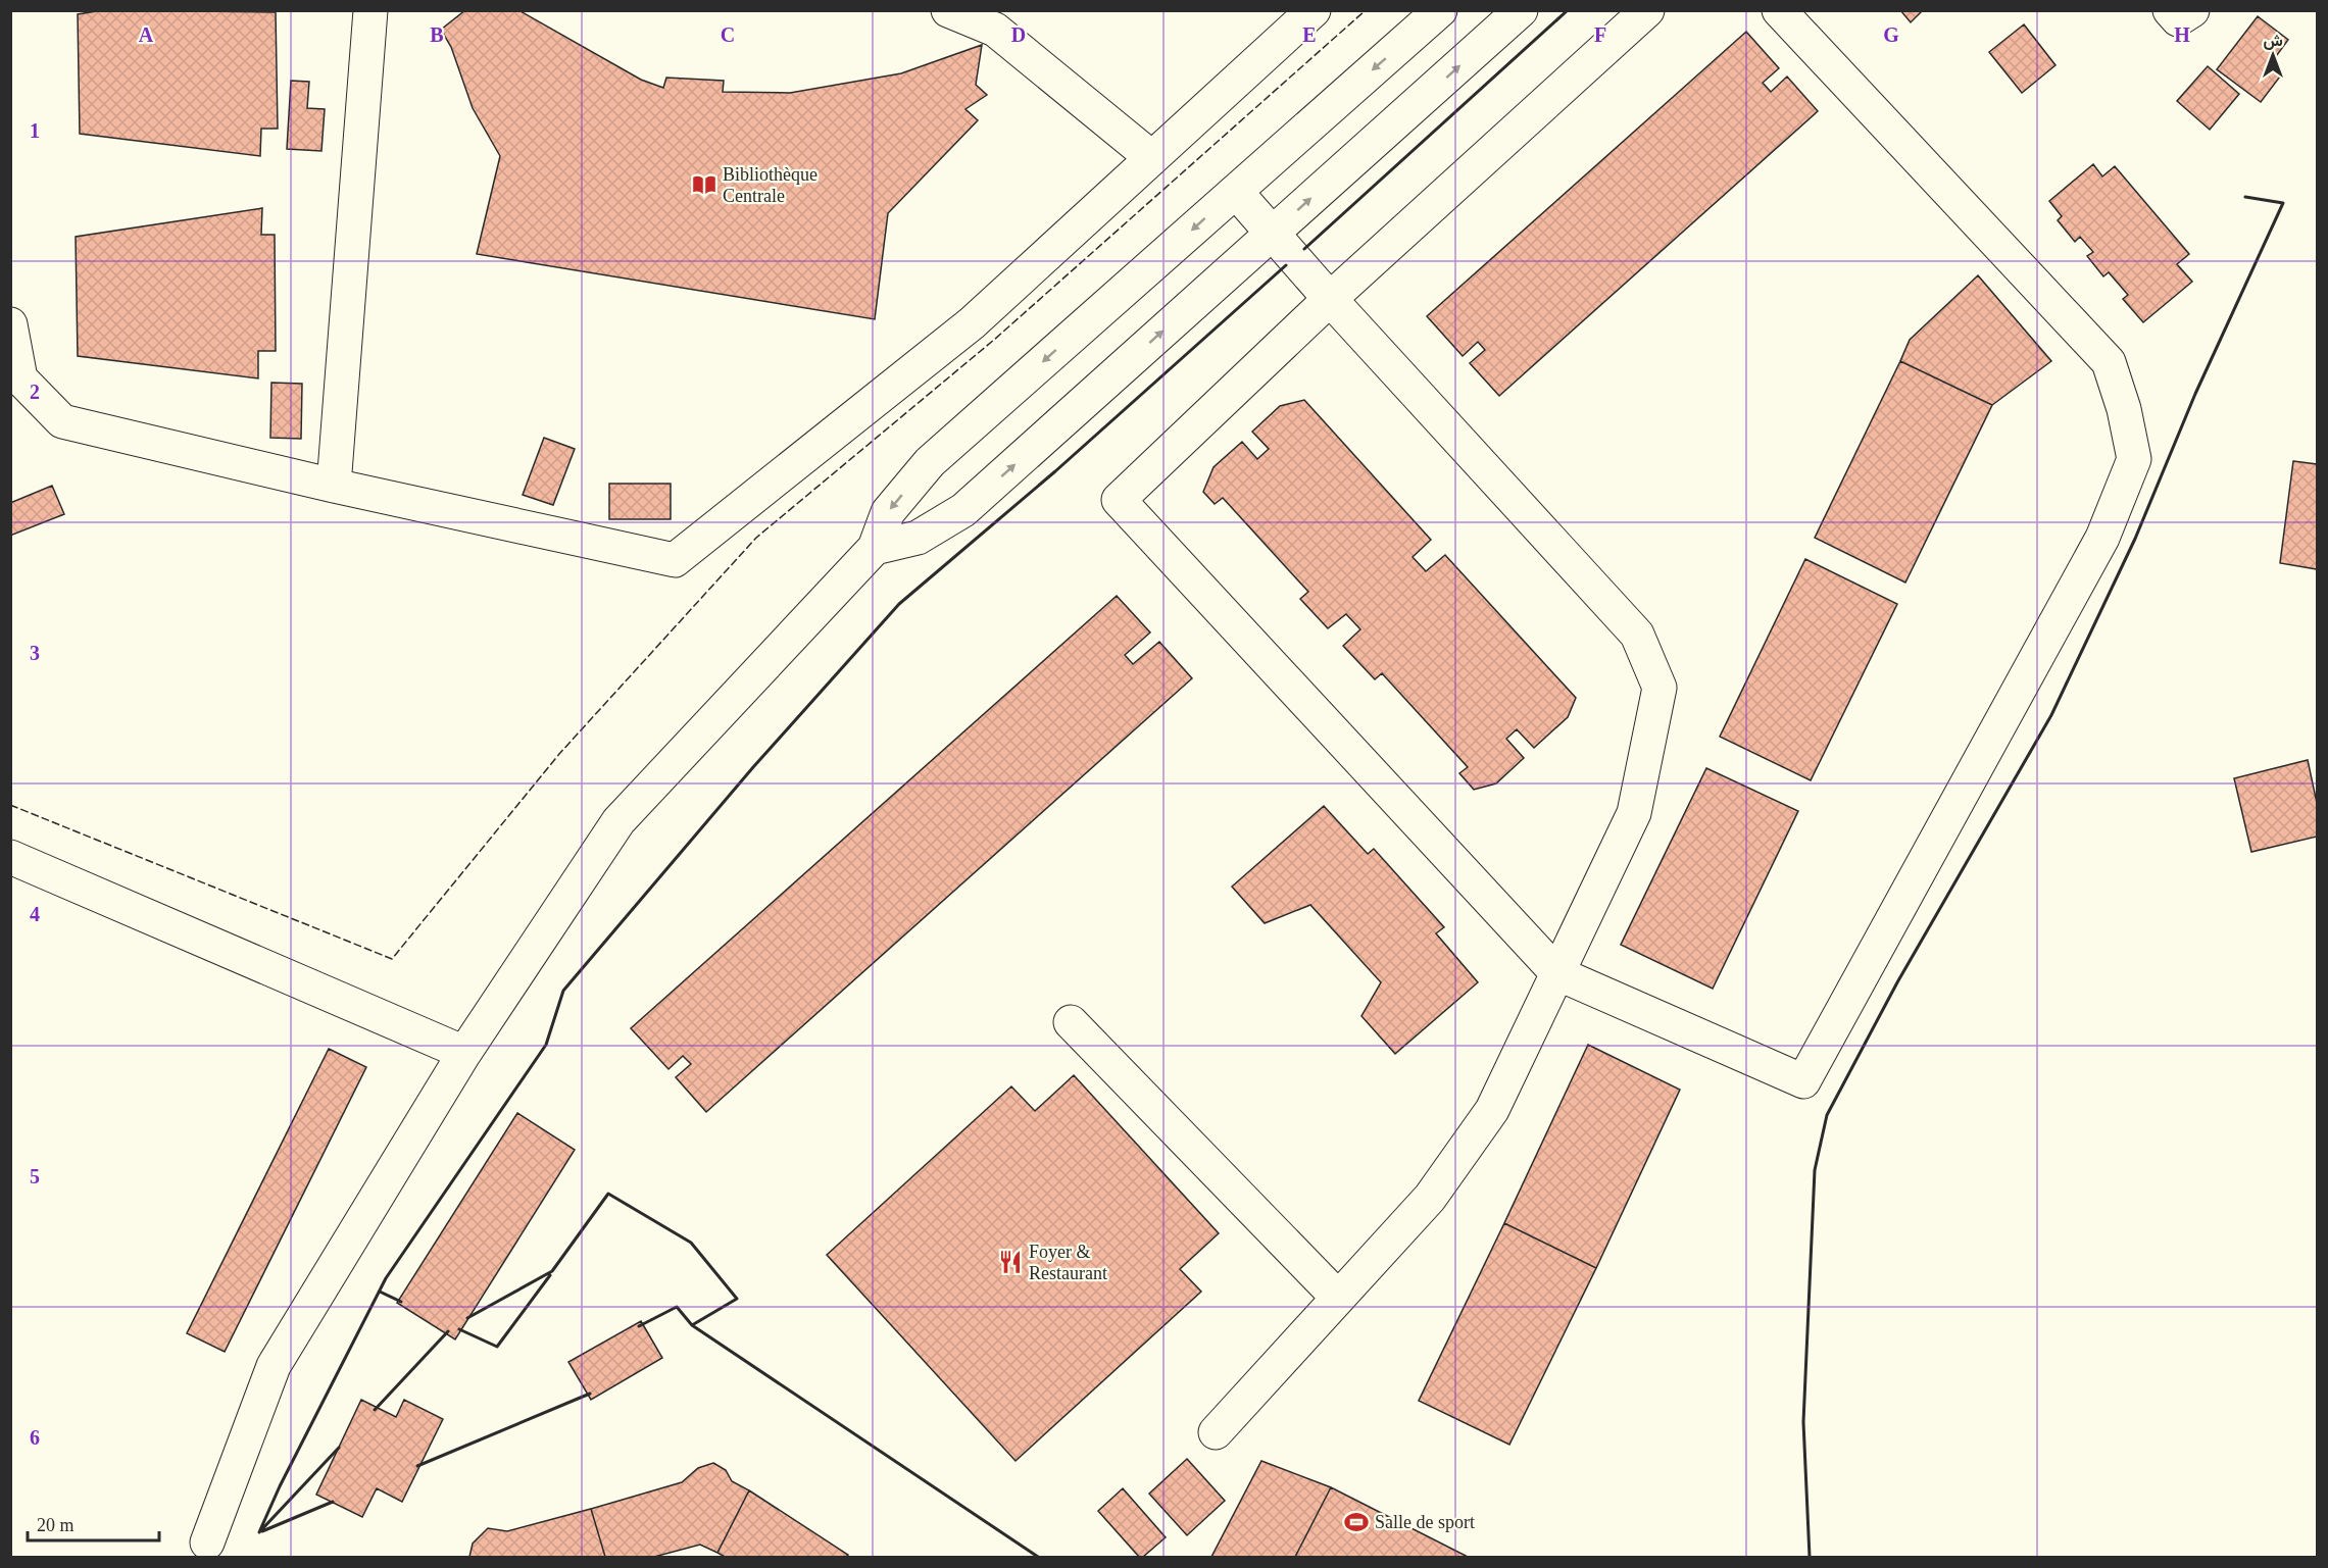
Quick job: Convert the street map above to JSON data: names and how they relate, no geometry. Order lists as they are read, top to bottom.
{
  "places": {
    "library": ["Bibliothèque Centrale"],
    "restaurant": ["Foyer & Restaurant"],
    "sports": ["Salle de sport"]
  },
  "scale_bar": "20 m",
  "north": "top",
  "grid": {
    "columns": [
      "A",
      "B",
      "C",
      "D",
      "E",
      "F",
      "G",
      "H"
    ],
    "rows": [
      "1",
      "2",
      "3",
      "4",
      "5",
      "6"
    ]
  }
}
